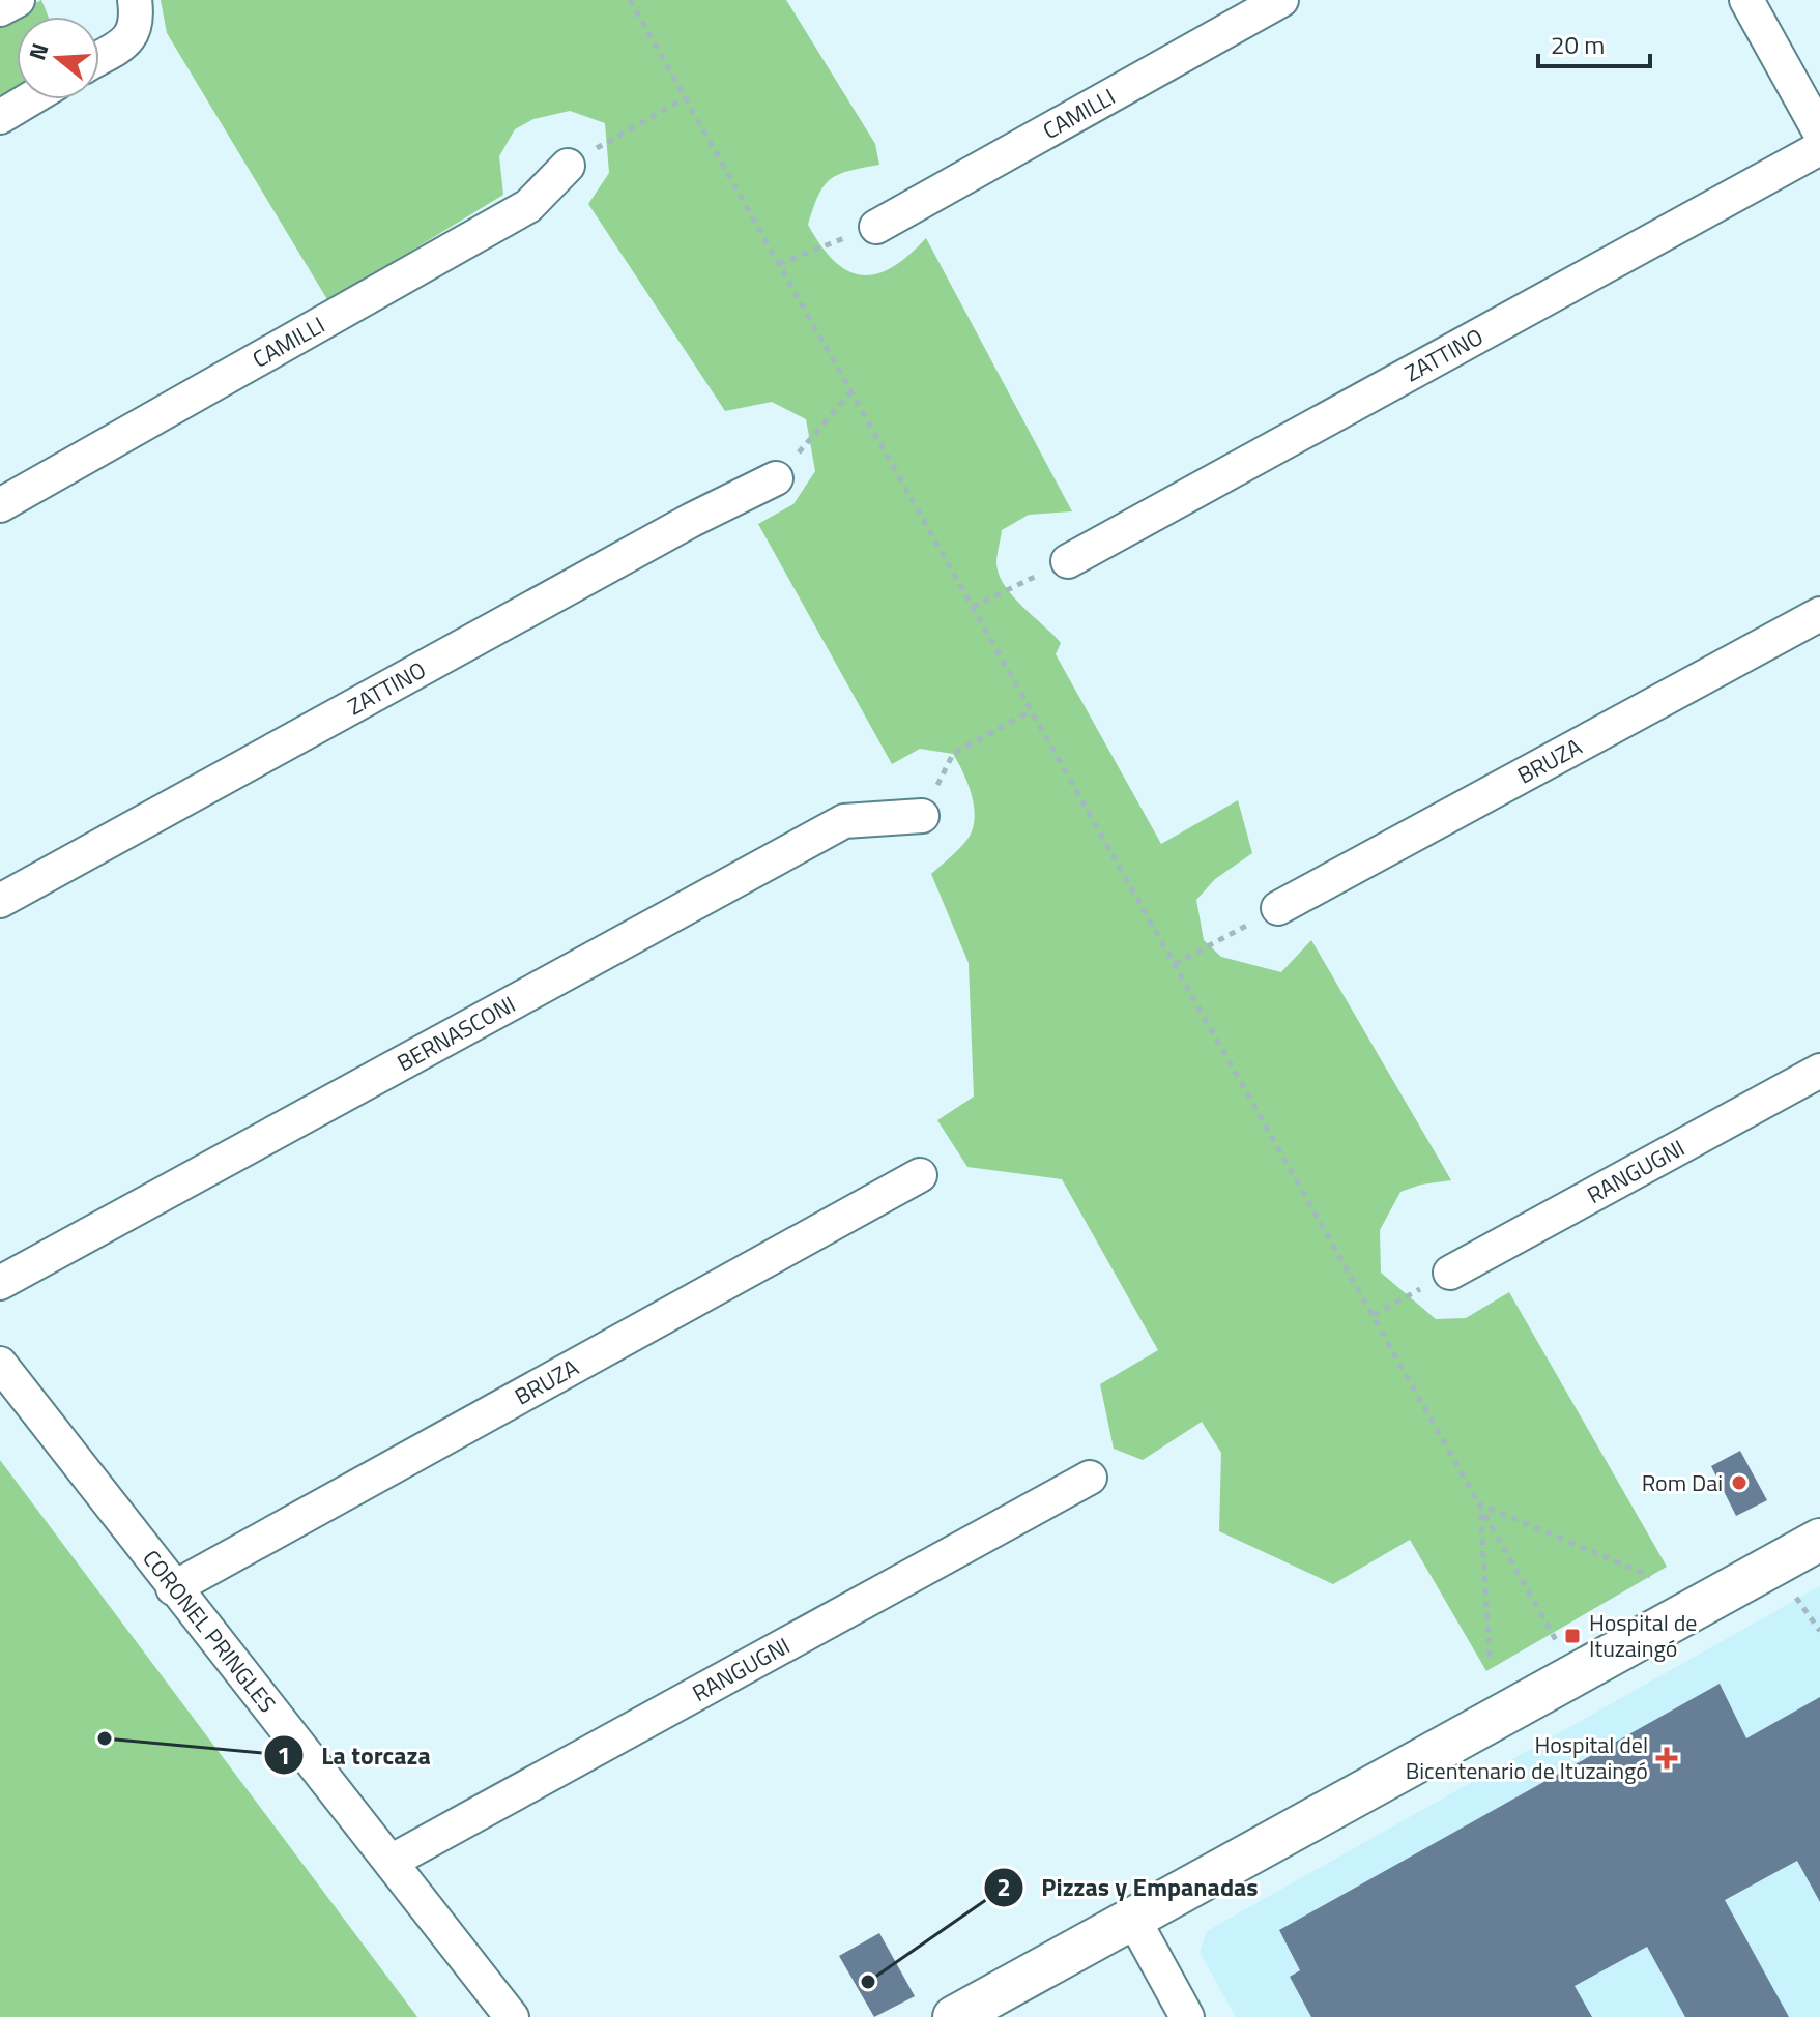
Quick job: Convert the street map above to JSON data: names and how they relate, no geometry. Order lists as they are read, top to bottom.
{
  "streets": {
    "street": [
      "CAMILLI",
      "ZATTINO",
      "BRUZA",
      "BERNASCONI",
      "RANGUGNI",
      "CORONEL PRINGLES"
    ]
  },
  "crossings": [
    ["BRUZA", "CORONEL PRINGLES"],
    ["RANGUGNI", "CORONEL PRINGLES"]
  ],
  "places": {
    "other": ["Rom Dai", "La torcaza", "Pizzas y Empanadas"],
    "transit": ["Hospital de Ituzaingó"],
    "health": ["Hospital del Bicentenario de Ituzaingó"]
  },
  "scale_bar": "20 m",
  "north": "left"
}
